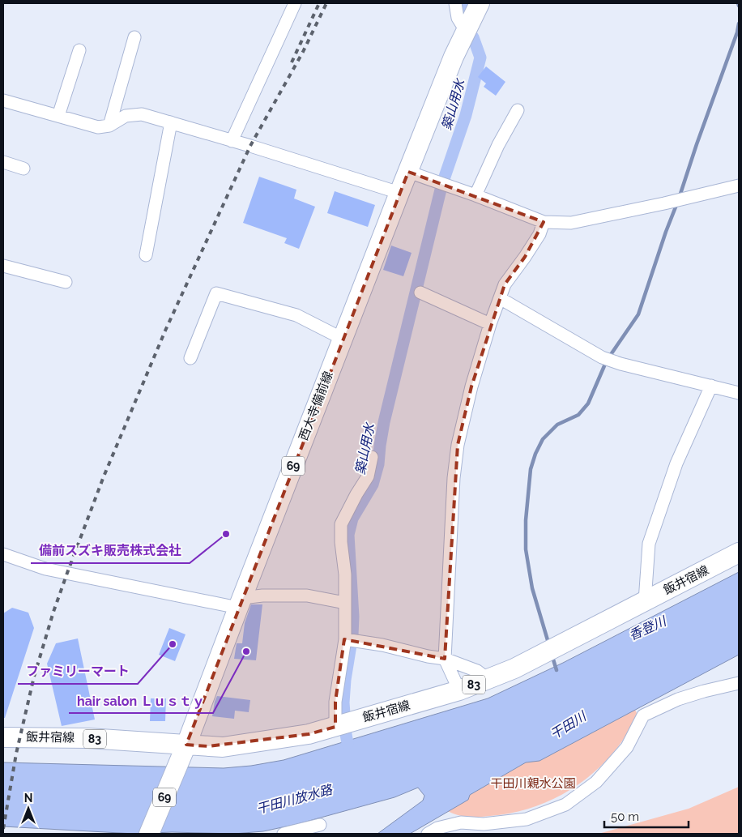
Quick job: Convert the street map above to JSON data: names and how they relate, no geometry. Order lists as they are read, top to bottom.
{
  "streets": {
    "main road": [
      "西大寺備前線",
      "69",
      "飯井宿線",
      "83"
    ]
  },
  "crossings": [
    ["西大寺備前線", "飯井宿線"]
  ],
  "water": [
    "築山用水",
    "香登川",
    "干田川",
    "干田川放水路"
  ],
  "parks": ["干田川親水公園"],
  "places": ["備前スズキ販売株式会社", "ファミリーマート", "hair salon Ｌｕｓｔｙ"],
  "scale_bar": "50 m",
  "north": "top"
}
